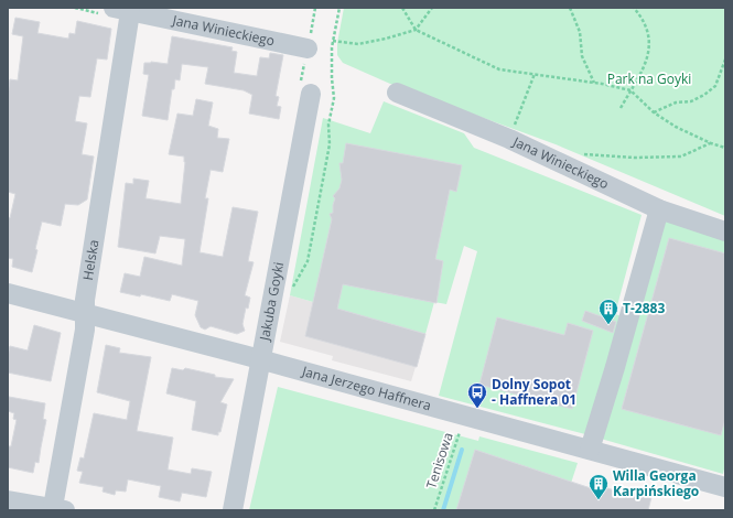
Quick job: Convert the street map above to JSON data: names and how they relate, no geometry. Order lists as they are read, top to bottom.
{
  "streets": {
    "street": [
      "Jana Winieckiego",
      "Helska",
      "Jakuba Goyki",
      "Jana Jerzego Haffnera"
    ],
    "path": ["Tenisowa"]
  },
  "crossings": [
    ["Jana Winieckiego", "Helska"],
    ["Helska", "Jana Jerzego Haffnera"],
    ["Jakuba Goyki", "Jana Jerzego Haffnera"],
    ["Jana Jerzego Haffnera", "Tenisowa"]
  ],
  "parks": ["Park na Goyki"],
  "places": {
    "building": ["T-2883", "Willa Georga Karpińskiego"],
    "bus stop": ["Dolny Sopot - Haffnera 01"]
  }
}
